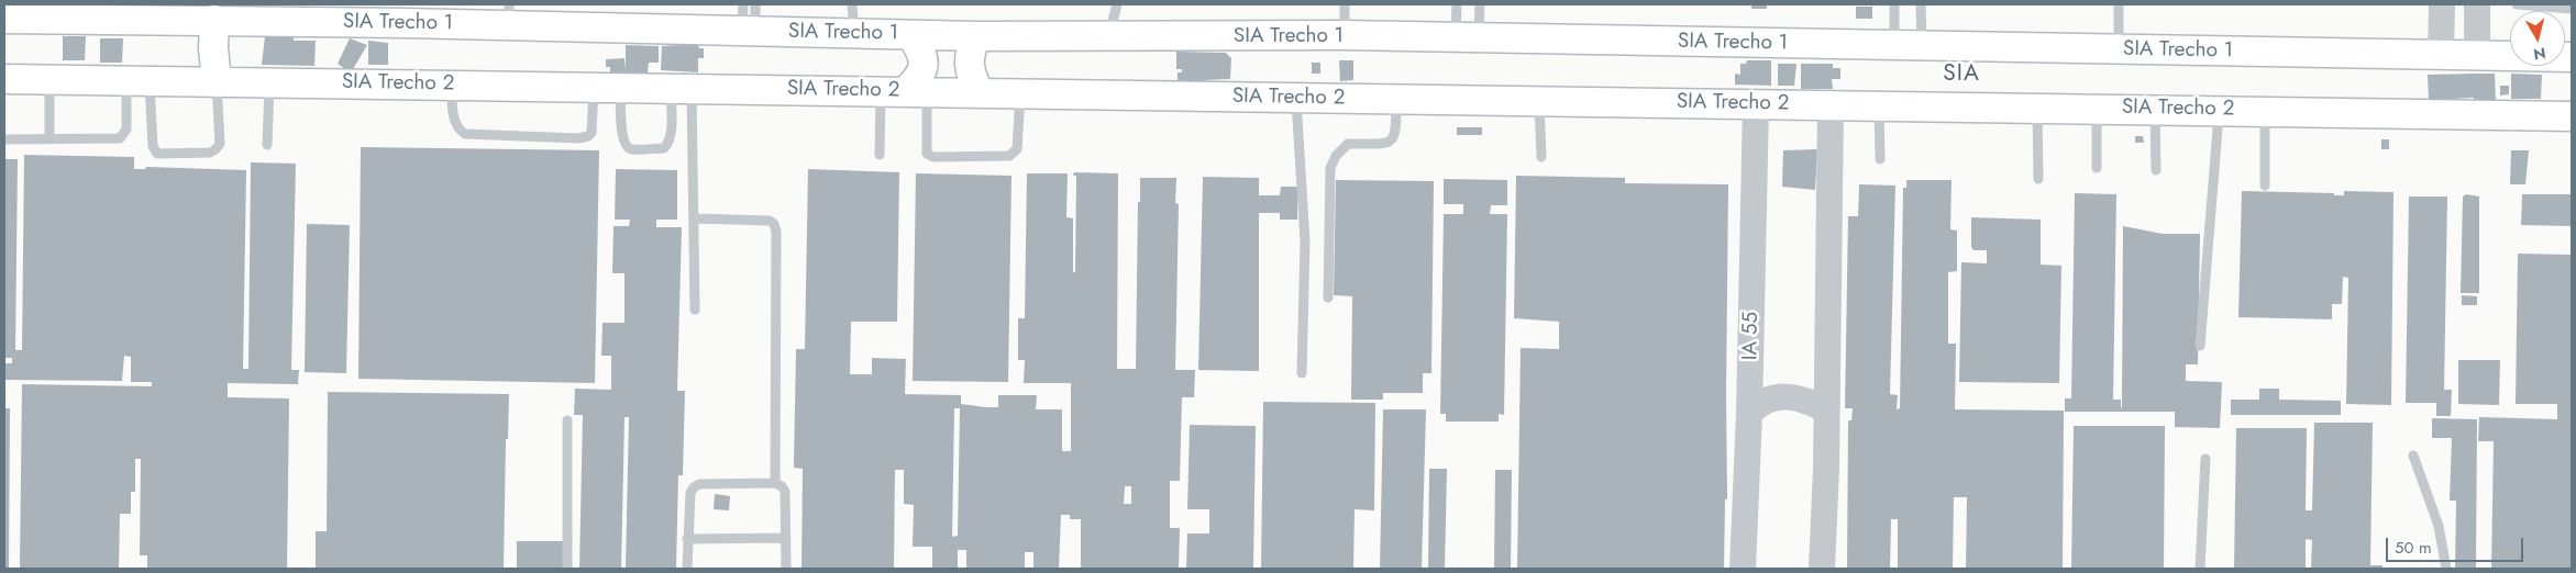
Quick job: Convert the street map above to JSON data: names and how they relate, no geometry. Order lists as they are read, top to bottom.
{
  "streets": {
    "main road": ["SIA Trecho 1", "SIA Trecho 2"],
    "street": ["IA 55"]
  },
  "crossings": [
    ["SIA Trecho 2", "IA 55"]
  ],
  "districts": ["SIA"],
  "scale_bar": "50 m",
  "north": "bottom"
}
